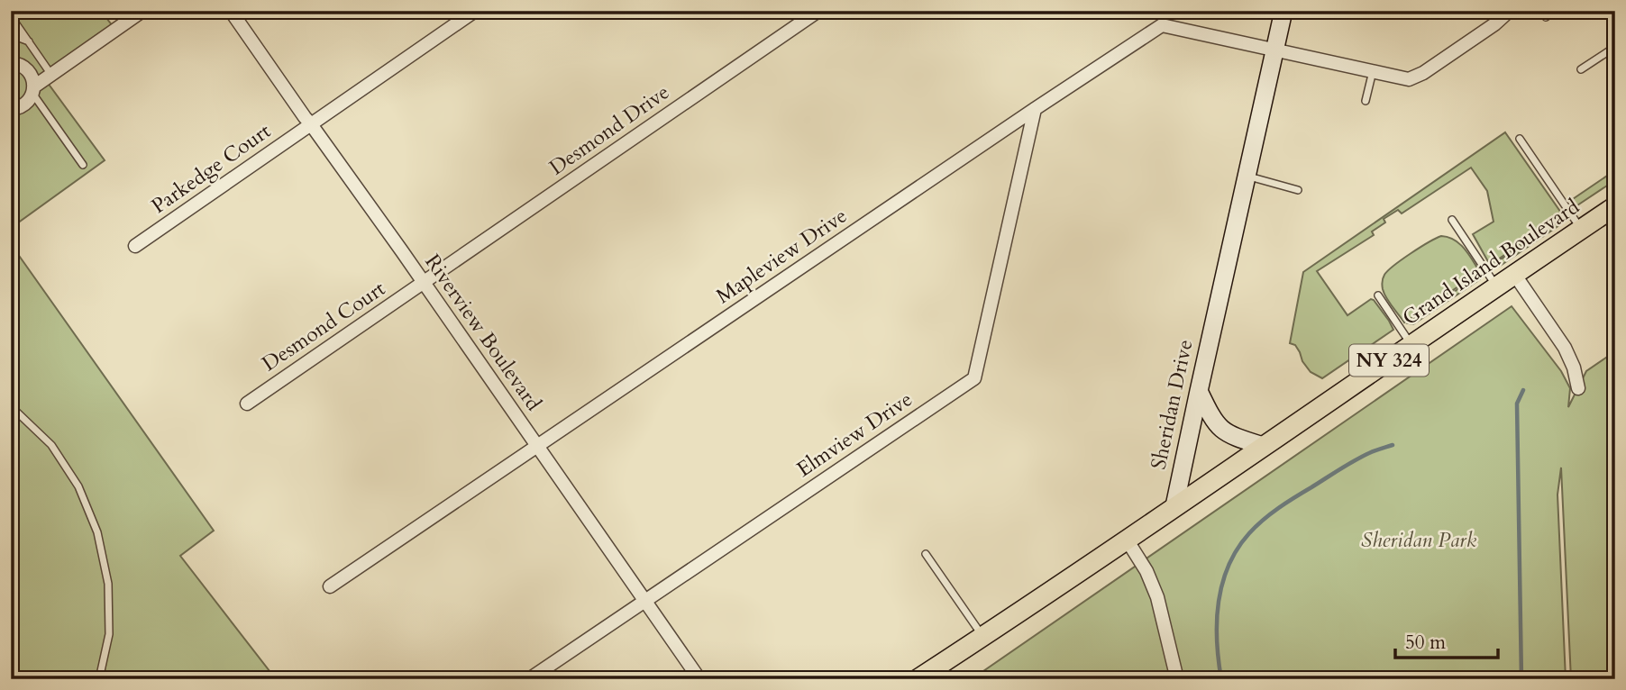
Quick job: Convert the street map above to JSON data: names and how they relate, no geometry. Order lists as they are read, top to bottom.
{
  "streets": {
    "main road": ["Grand Island Boulevard", "NY 324", "Sheridan Drive"],
    "street": [
      "Desmond Drive",
      "Parkedge Court",
      "Mapleview Drive",
      "Desmond Court",
      "Riverview Boulevard",
      "Elmview Drive"
    ]
  },
  "crossings": [
    ["Desmond Drive", "Desmond Court"],
    ["Desmond Drive", "Riverview Boulevard"],
    ["Parkedge Court", "Riverview Boulevard"],
    ["Mapleview Drive", "Riverview Boulevard"],
    ["Mapleview Drive", "Sheridan Drive"],
    ["Mapleview Drive", "Elmview Drive"],
    ["Grand Island Boulevard", "NY 324"],
    ["Grand Island Boulevard", "Sheridan Drive"],
    ["Desmond Court", "Riverview Boulevard"],
    ["Riverview Boulevard", "Elmview Drive"],
    ["NY 324", "Sheridan Drive"]
  ],
  "parks": ["Sheridan Park"],
  "scale_bar": "50 m"
}
